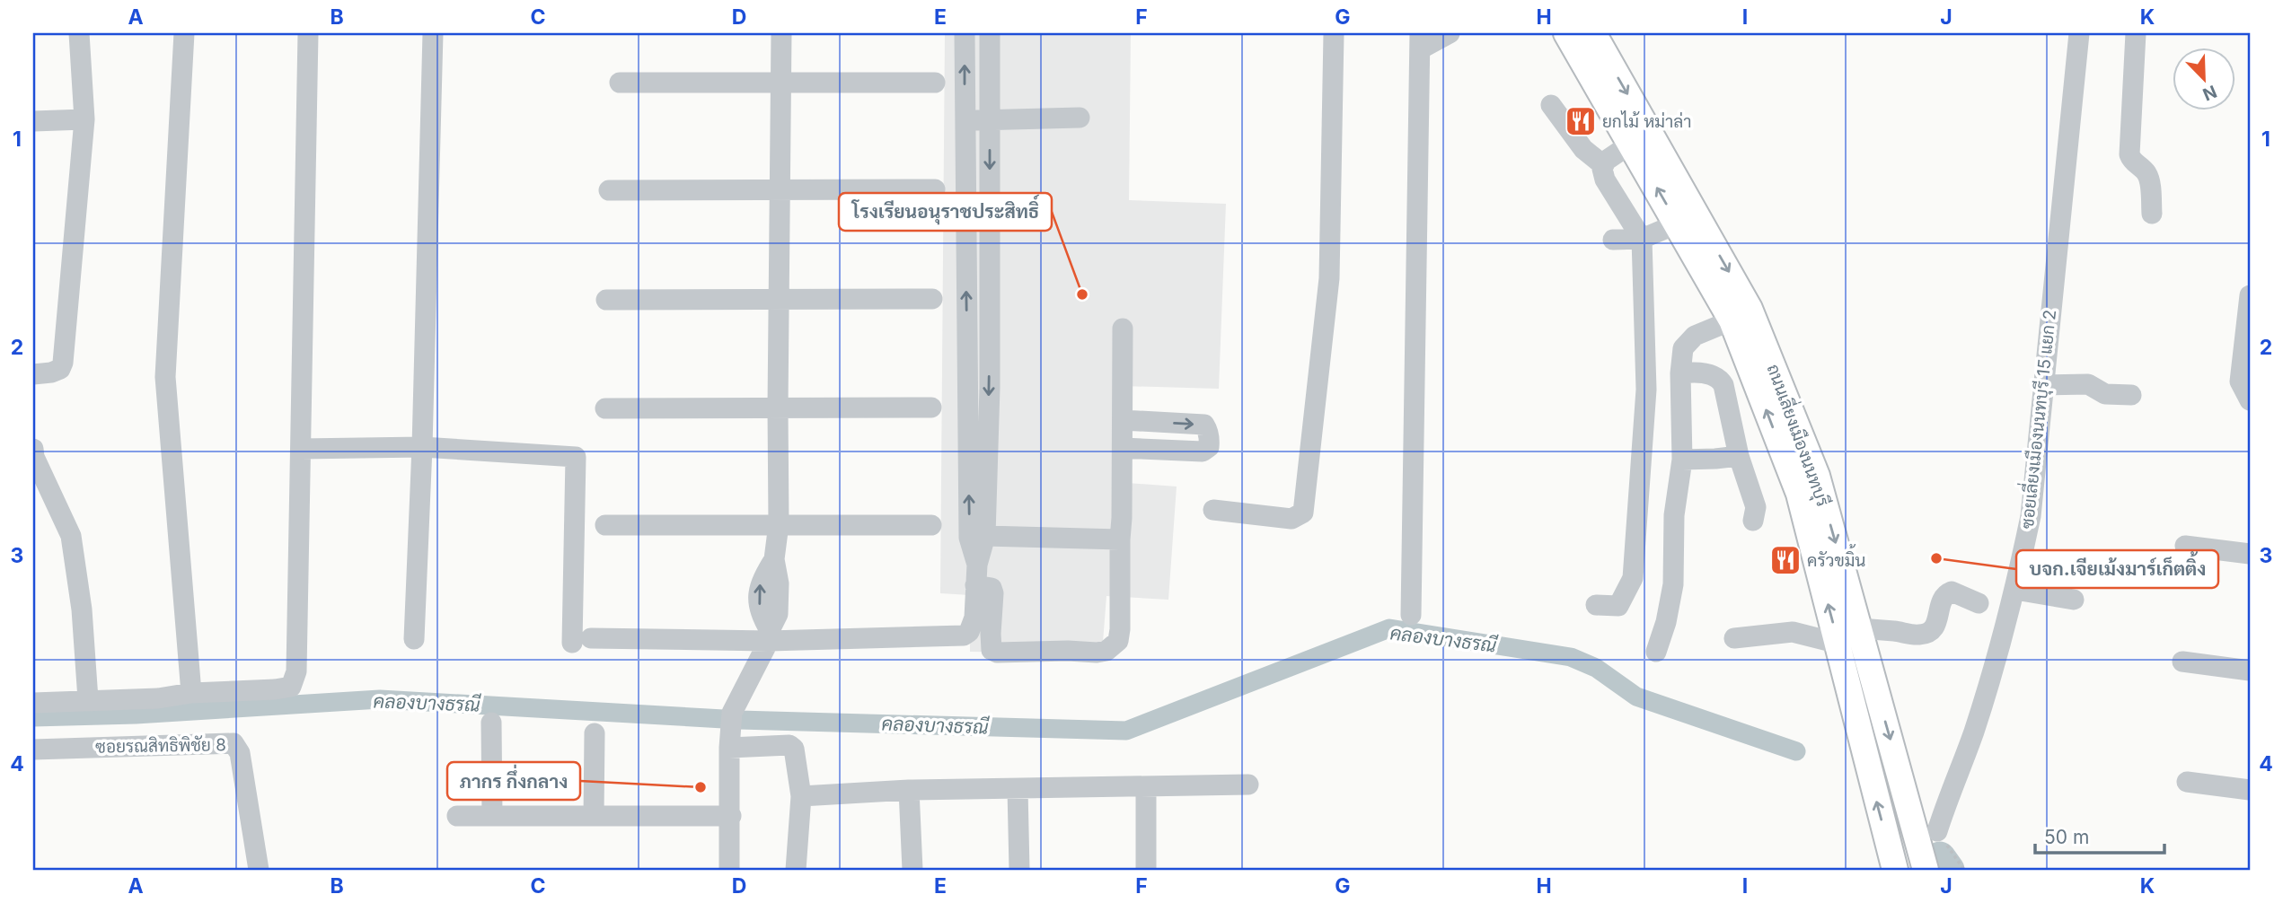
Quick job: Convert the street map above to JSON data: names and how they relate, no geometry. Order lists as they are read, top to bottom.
{
  "streets": {
    "main road": ["ถนนเลี่ยงเมืองนนทบุรี"],
    "street": ["ซอยเลี่ยงเมืองนนทบุรี 15 แยก 2", "ซอยรณสิทธิพิชัย 8"]
  },
  "water": ["คลองบางธรณี"],
  "places": {
    "restaurant": ["ยกไม้ หม่าล่า", "ครัวขมิ้น"],
    "other": ["โรงเรียนอนุราชประสิทธิ์", "บจก.เจียเม้งมาร์เก็ตติ้ง", "ภากร กึ่งกลาง"]
  },
  "scale_bar": "50 m",
  "north": "bottom right",
  "grid": {
    "columns": [
      "A",
      "B",
      "C",
      "D",
      "E",
      "F",
      "G",
      "H",
      "I",
      "J",
      "K"
    ],
    "rows": [
      "1",
      "2",
      "3",
      "4"
    ]
  }
}
